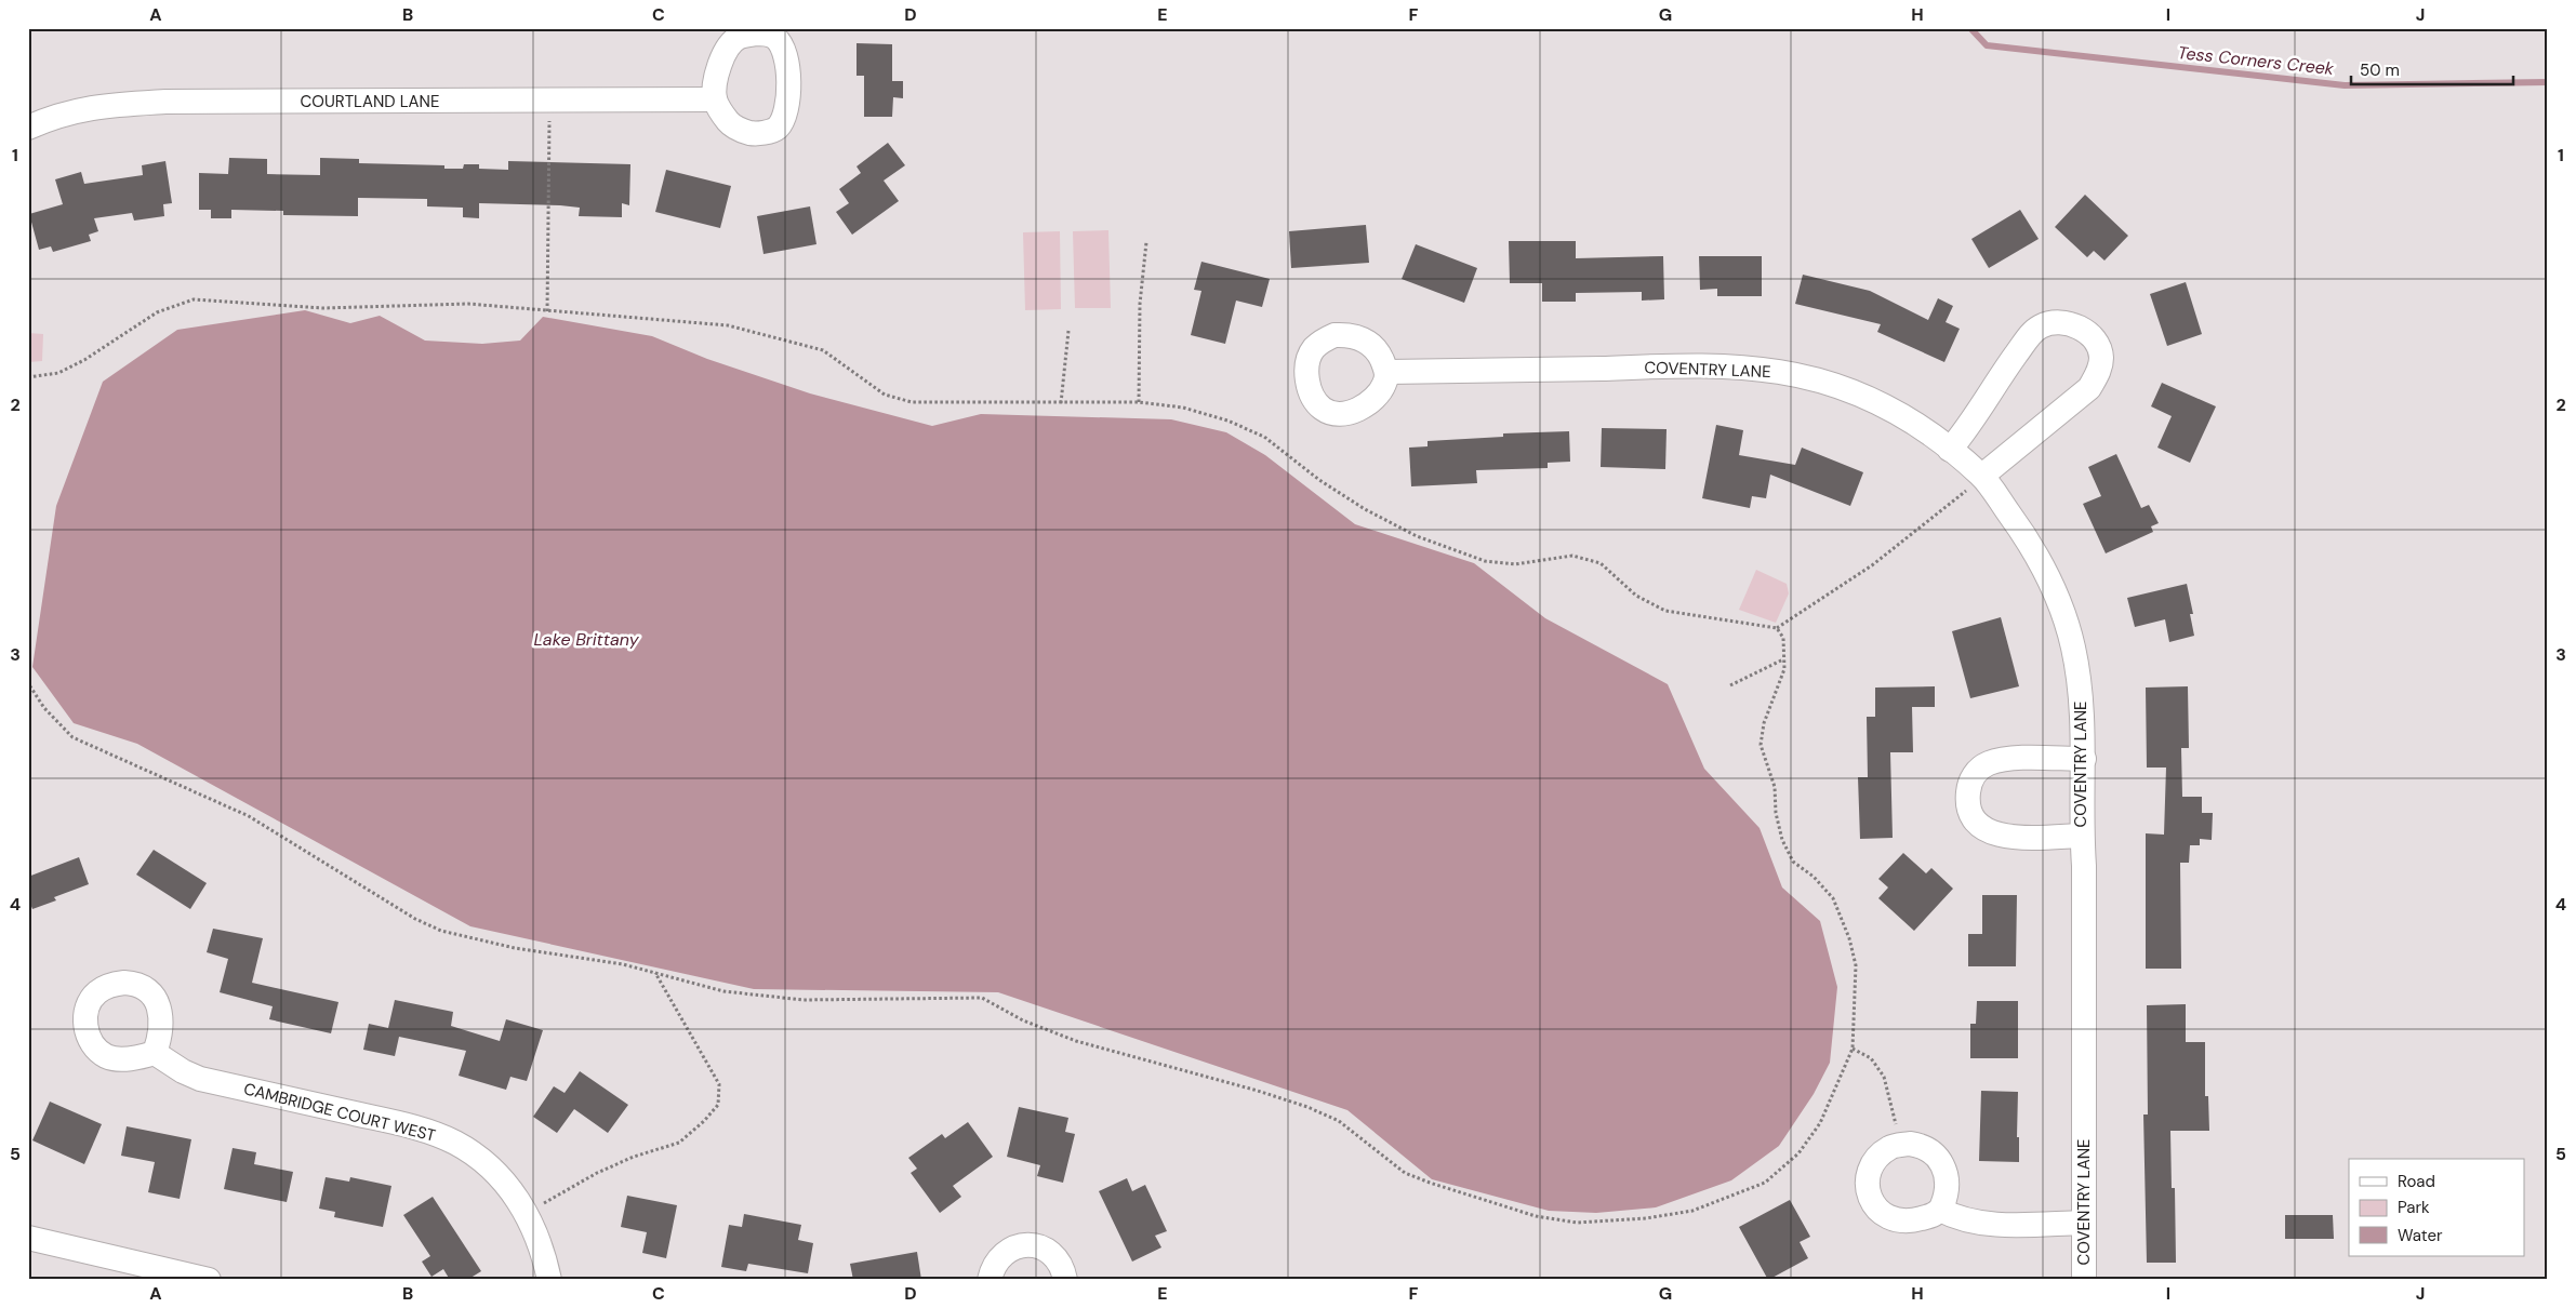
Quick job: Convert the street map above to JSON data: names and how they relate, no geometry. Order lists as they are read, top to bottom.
{
  "streets": {
    "street": ["COURTLAND LANE", "COVENTRY LANE", "CAMBRIDGE COURT WEST"]
  },
  "water": ["Tess Corners Creek", "Lake Brittany"],
  "legend": ["Road", "Park", "Water"],
  "scale_bar": "50 m",
  "grid": {
    "columns": [
      "A",
      "B",
      "C",
      "D",
      "E",
      "F",
      "G",
      "H",
      "I",
      "J"
    ],
    "rows": [
      "1",
      "2",
      "3",
      "4",
      "5"
    ]
  }
}
